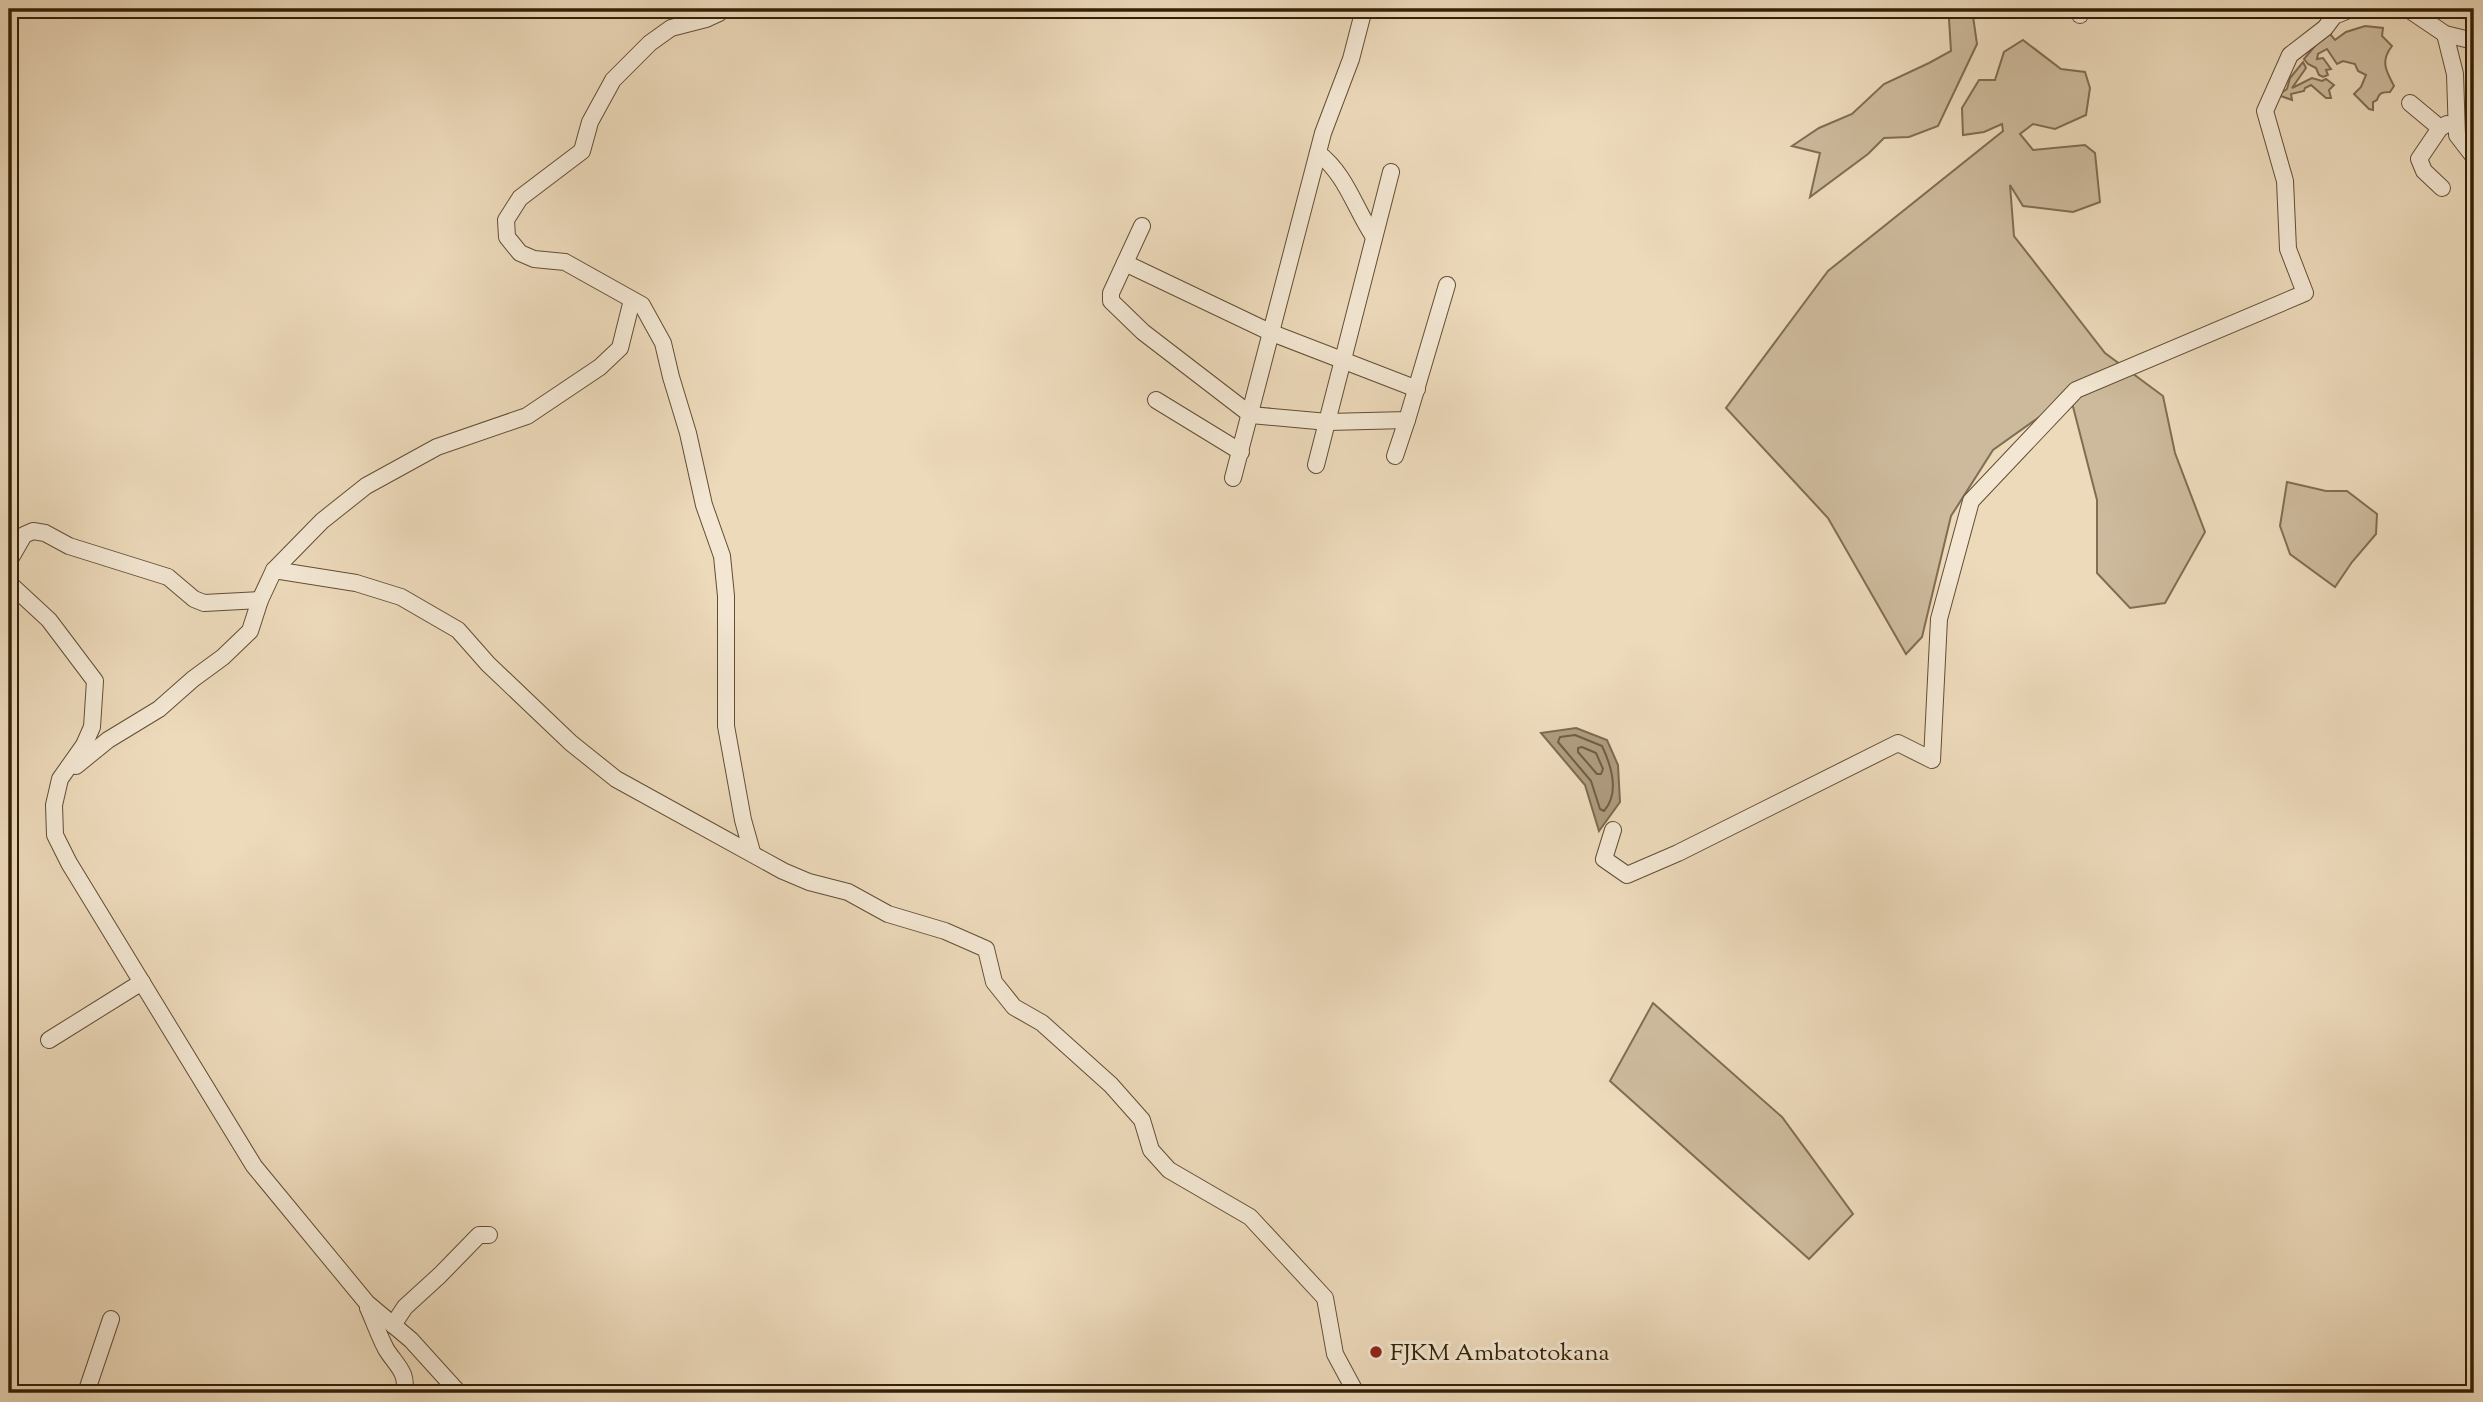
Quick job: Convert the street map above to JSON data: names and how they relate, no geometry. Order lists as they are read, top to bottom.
{
  "places": ["FJKM Ambatotokana"]
}
